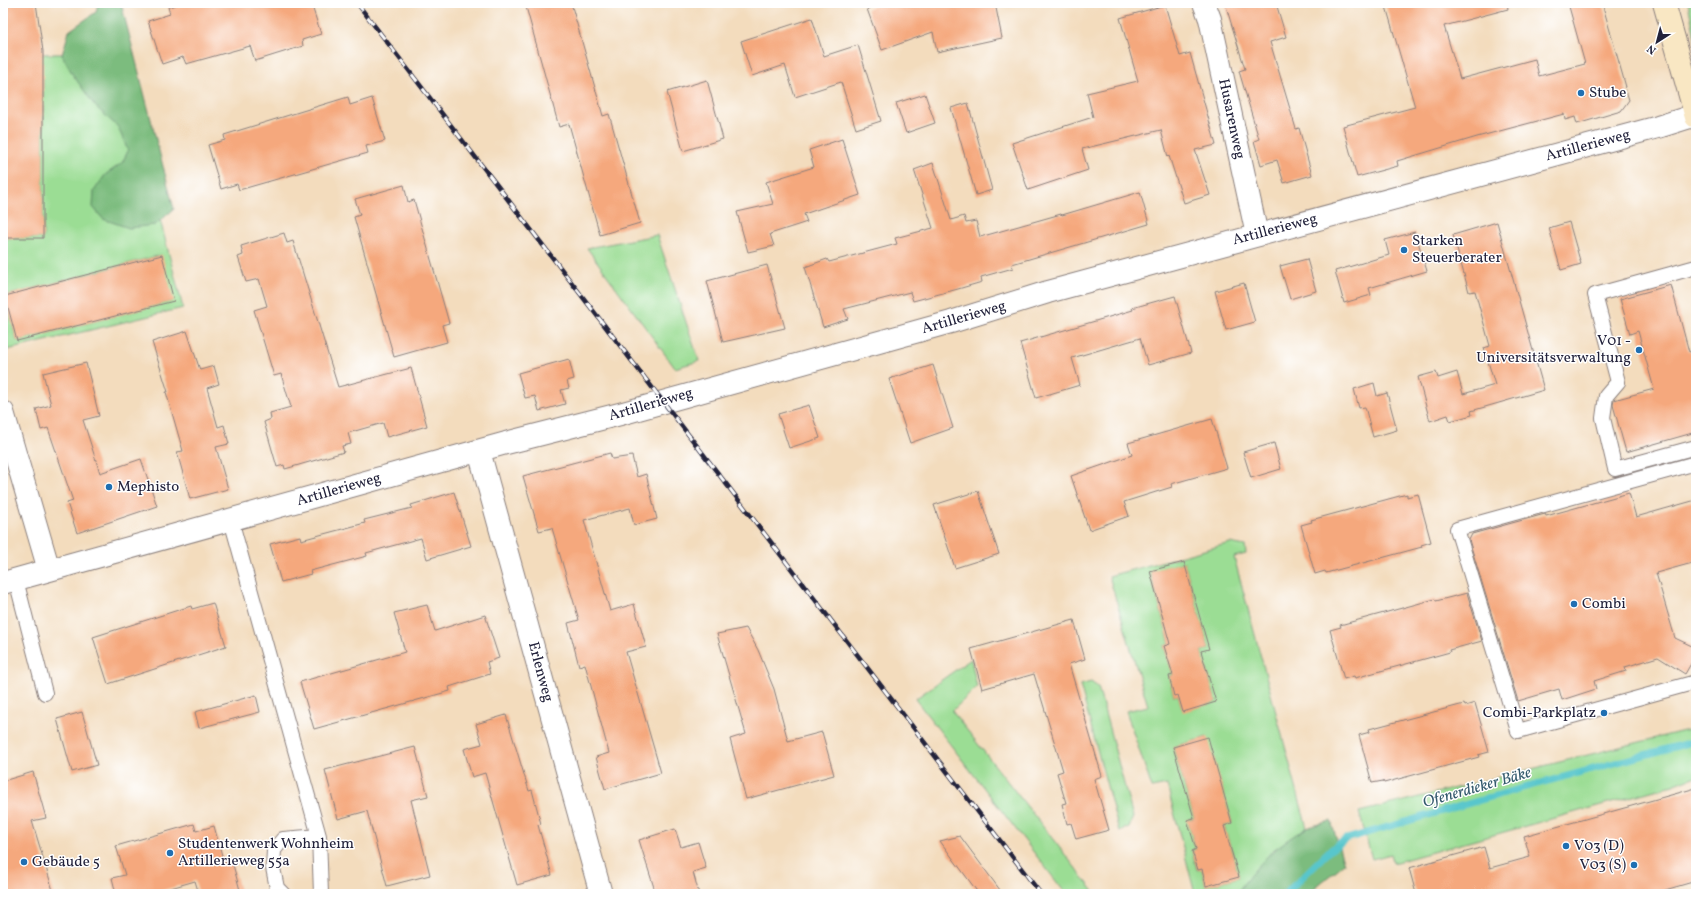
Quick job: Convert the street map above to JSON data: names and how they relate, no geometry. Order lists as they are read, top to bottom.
{
  "streets": {
    "street": ["Husarenweg", "Artillerieweg", "Erlenweg"]
  },
  "crossings": [
    ["Husarenweg", "Artillerieweg"],
    ["Artillerieweg", "Erlenweg"]
  ],
  "water": ["Ofenerdieker Bäke"],
  "places": [
    "Stube",
    "Starken Steuerberater",
    "V01 - Universitätsverwaltung",
    "Mephisto",
    "Combi",
    "Combi-Parkplatz",
    "V03 (D)",
    "Studentenwerk Wohnheim Artillerieweg 55a",
    "Gebäude 5",
    "V03 (S)"
  ],
  "north": "bottom left"
}
